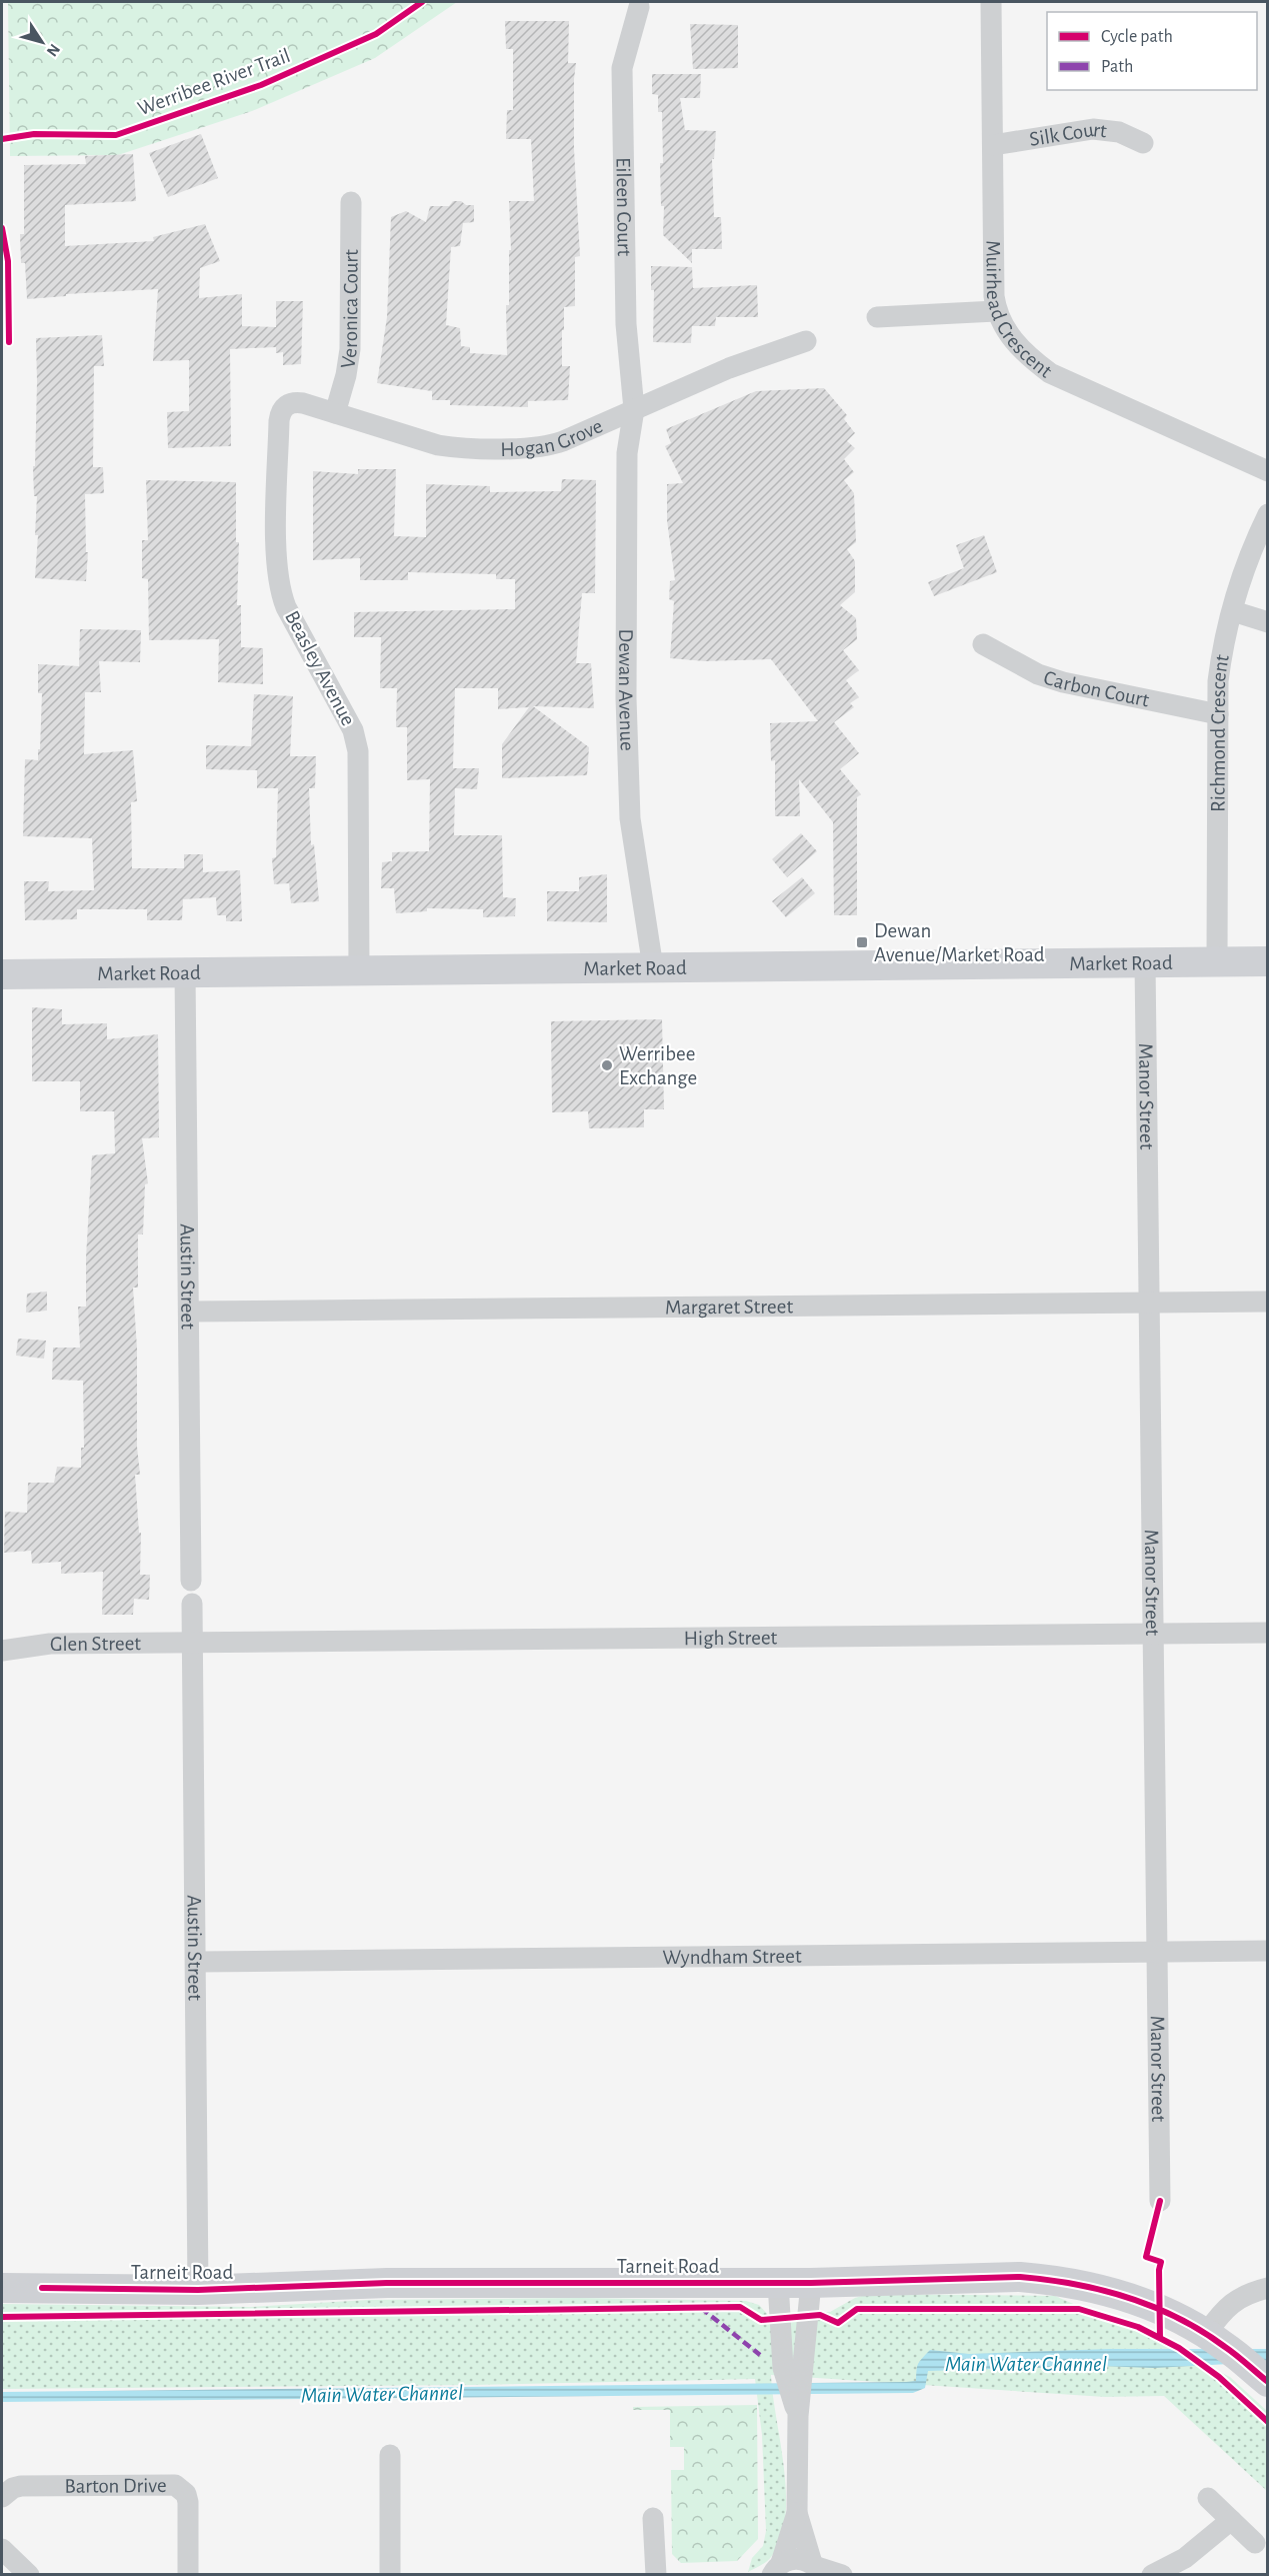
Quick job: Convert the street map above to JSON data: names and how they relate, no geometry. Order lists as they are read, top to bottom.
{
  "streets": {
    "main road": ["Market Road", "Tarneit Road"],
    "street": [
      "Silk Court",
      "Eileen Court",
      "Muirhead Crescent",
      "Veronica Court",
      "Hogan Grove",
      "Beasley Avenue",
      "Carbon Court",
      "Dewan Avenue",
      "Richmond Crescent",
      "Manor Street",
      "Austin Street",
      "Margaret Street",
      "High Street",
      "Glen Street",
      "Wyndham Street",
      "Barton Drive"
    ],
    "cycle path": ["Werribee River Trail"]
  },
  "crossings": [
    ["Silk Court", "Muirhead Crescent"],
    ["Eileen Court", "Hogan Grove"],
    ["Eileen Court", "Dewan Avenue"],
    ["Veronica Court", "Hogan Grove"],
    ["Hogan Grove", "Beasley Avenue"],
    ["Hogan Grove", "Dewan Avenue"],
    ["Beasley Avenue", "Market Road"],
    ["Carbon Court", "Richmond Crescent"],
    ["Dewan Avenue", "Market Road"],
    ["Richmond Crescent", "Market Road"],
    ["Market Road", "Manor Street"],
    ["Market Road", "Austin Street"],
    ["Manor Street", "Margaret Street"],
    ["Manor Street", "High Street"],
    ["Manor Street", "Wyndham Street"],
    ["Austin Street", "Margaret Street"],
    ["Austin Street", "High Street"],
    ["Austin Street", "Glen Street"],
    ["Austin Street", "Wyndham Street"],
    ["Austin Street", "Tarneit Road"],
    ["High Street", "Glen Street"]
  ],
  "water": ["Main Water Channel"],
  "places": {
    "transit": ["Dewan Avenue/Market Road"],
    "other": ["Werribee Exchange"]
  },
  "legend": ["Cycle path", "Path"],
  "north": "bottom right"
}
